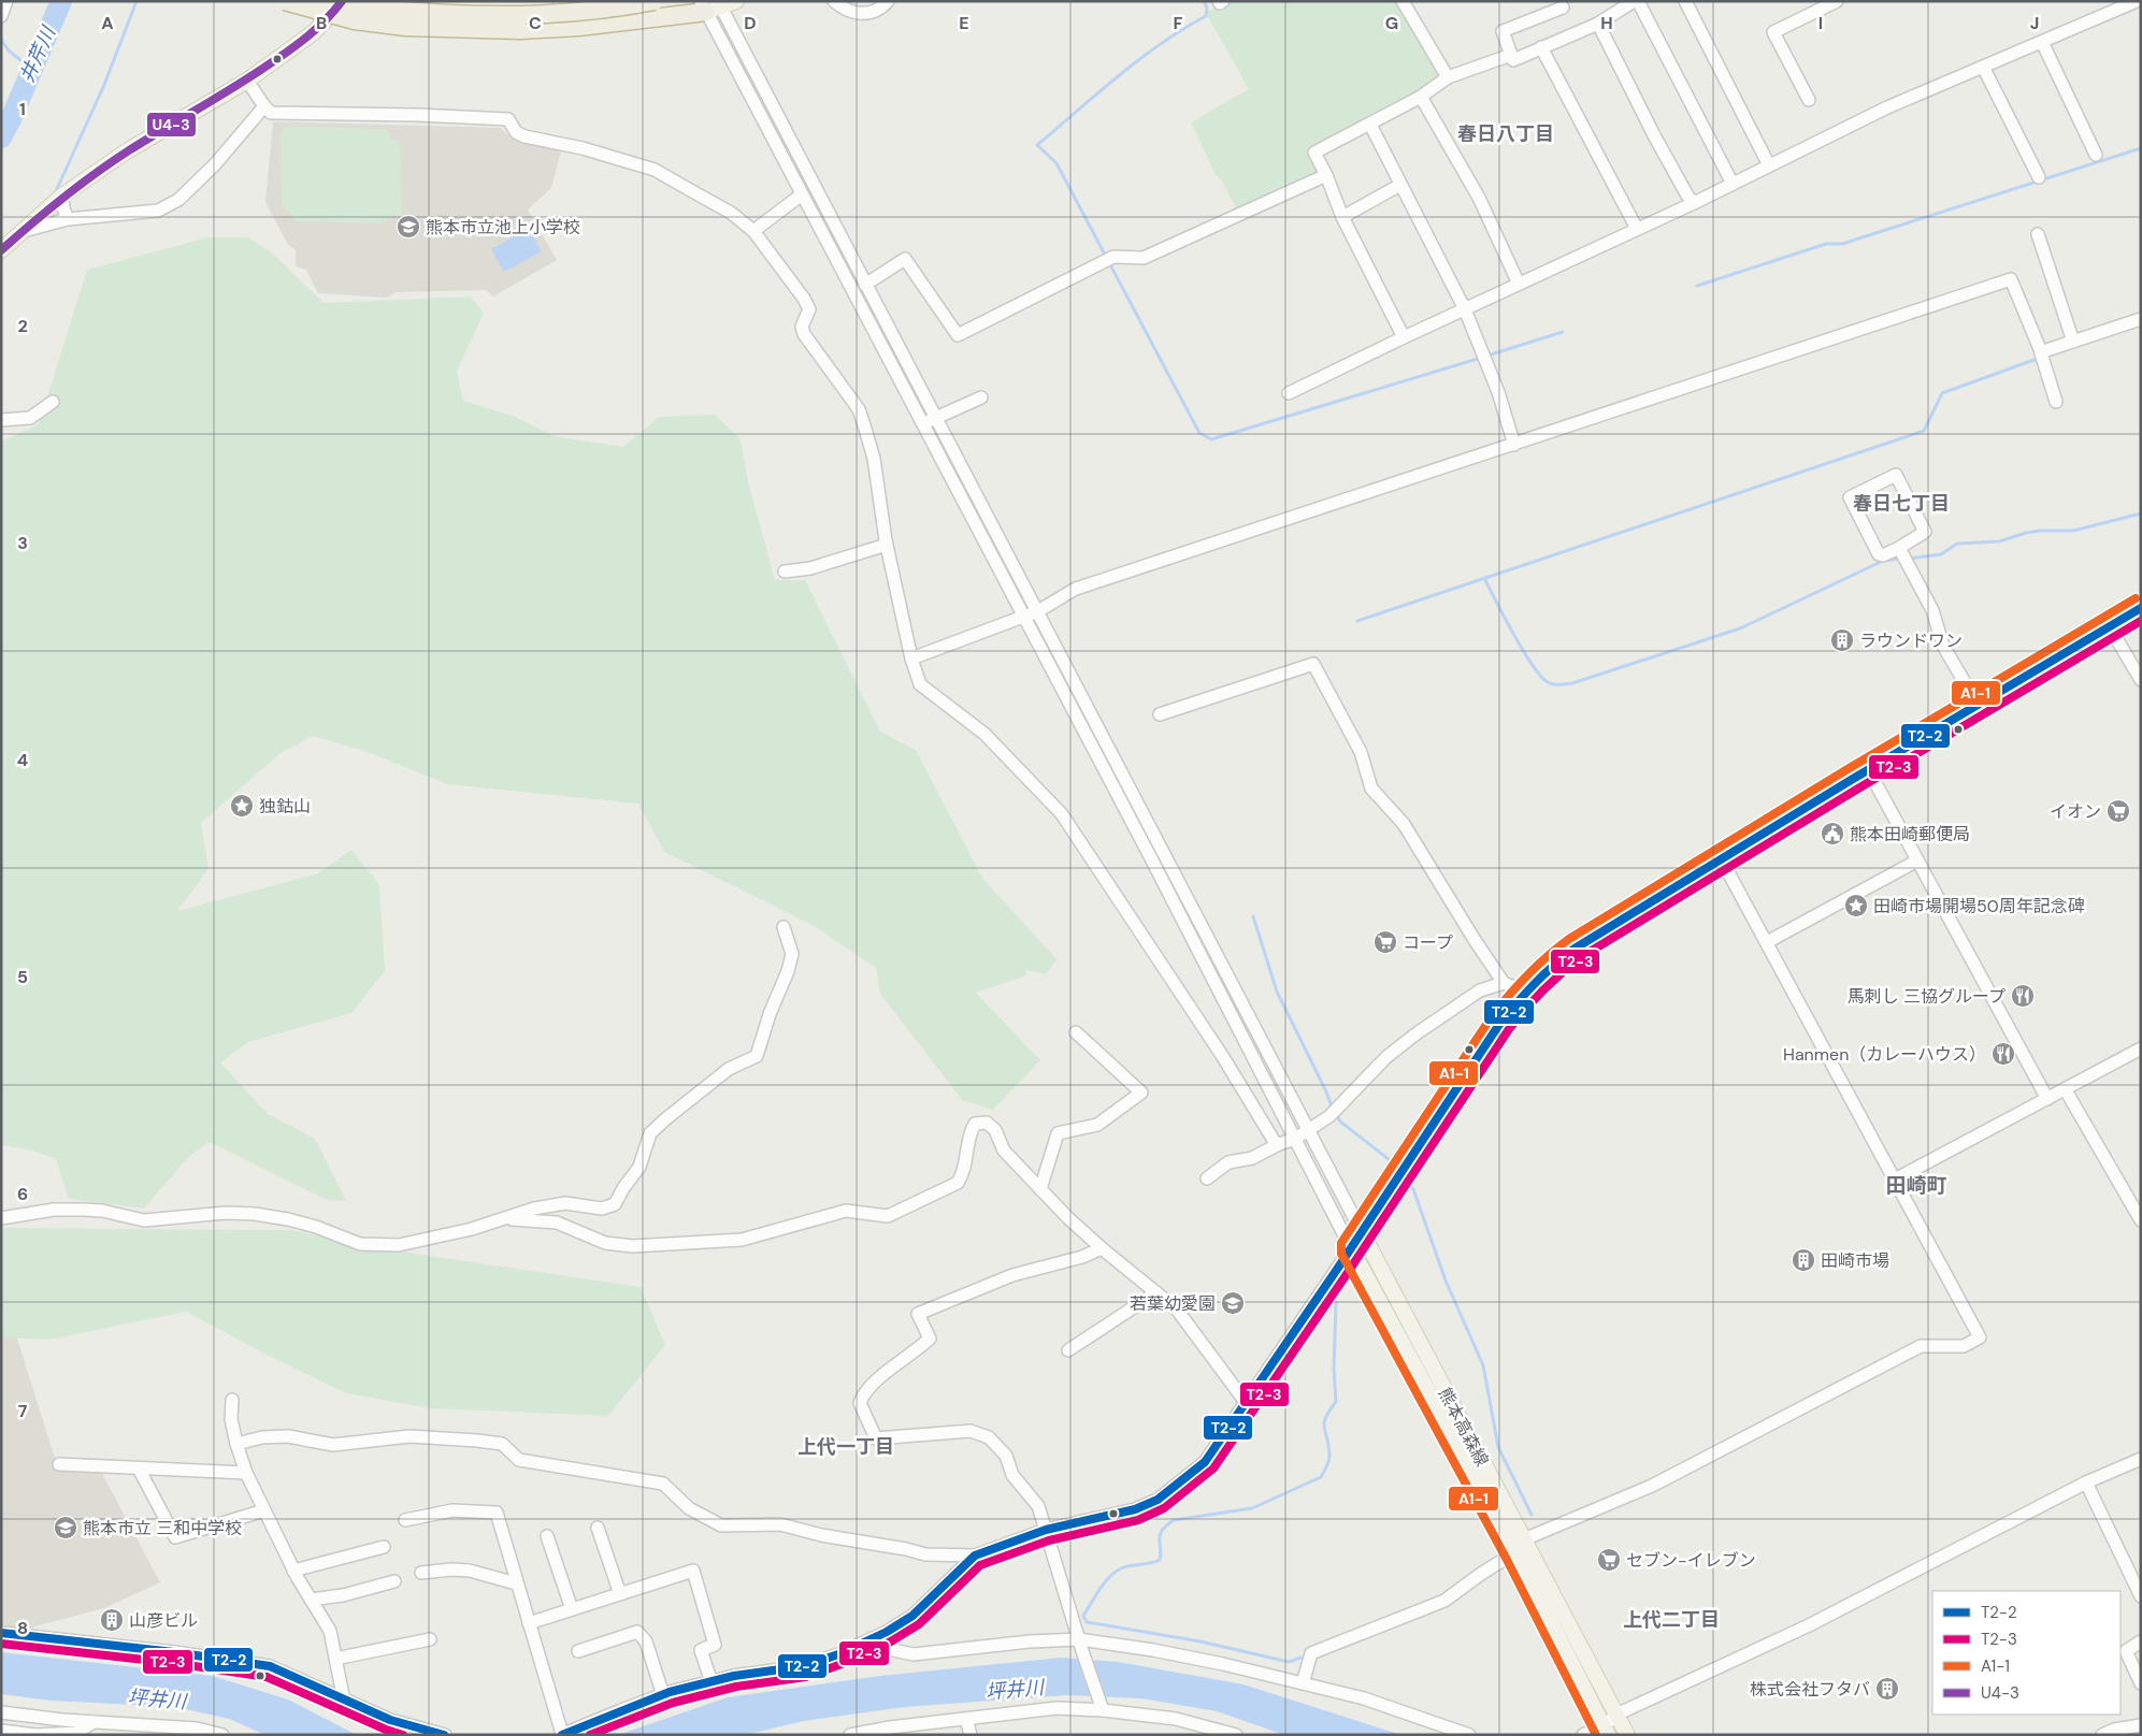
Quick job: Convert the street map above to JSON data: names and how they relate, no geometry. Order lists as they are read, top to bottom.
{
  "streets": {
    "main road": ["熊本高森線"]
  },
  "districts": [
    "春日八丁目",
    "春日七丁目",
    "田崎町",
    "上代一丁目",
    "上代二丁目"
  ],
  "water": ["井芹川", "坪井川"],
  "places": {
    "school or university": ["熊本市立池上小学校", "若葉幼愛園", "熊本市立 三和中学校"],
    "building": [
      "ラウンドワン",
      "田崎市場",
      "山彦ビル",
      "株式会社フタバ"
    ],
    "place": ["独鈷山", "田崎市場開場50周年記念碑"],
    "supermarket": ["イオン", "コープ", "セブン-イレブン"],
    "public building": ["熊本田崎郵便局"],
    "restaurant": ["馬刺し 三協グループ", "Hanmen（カレーハウス）"]
  },
  "lines": [
    "transit line U4-3",
    "transit line A1-1",
    "transit line T2-2",
    "transit line T2-3"
  ],
  "legend": [
    "T2-2",
    "T2-3",
    "A1-1",
    "U4-3"
  ],
  "grid": {
    "columns": [
      "A",
      "B",
      "C",
      "D",
      "E",
      "F",
      "G",
      "H",
      "I",
      "J"
    ],
    "rows": [
      "1",
      "2",
      "3",
      "4",
      "5",
      "6",
      "7",
      "8"
    ]
  }
}
